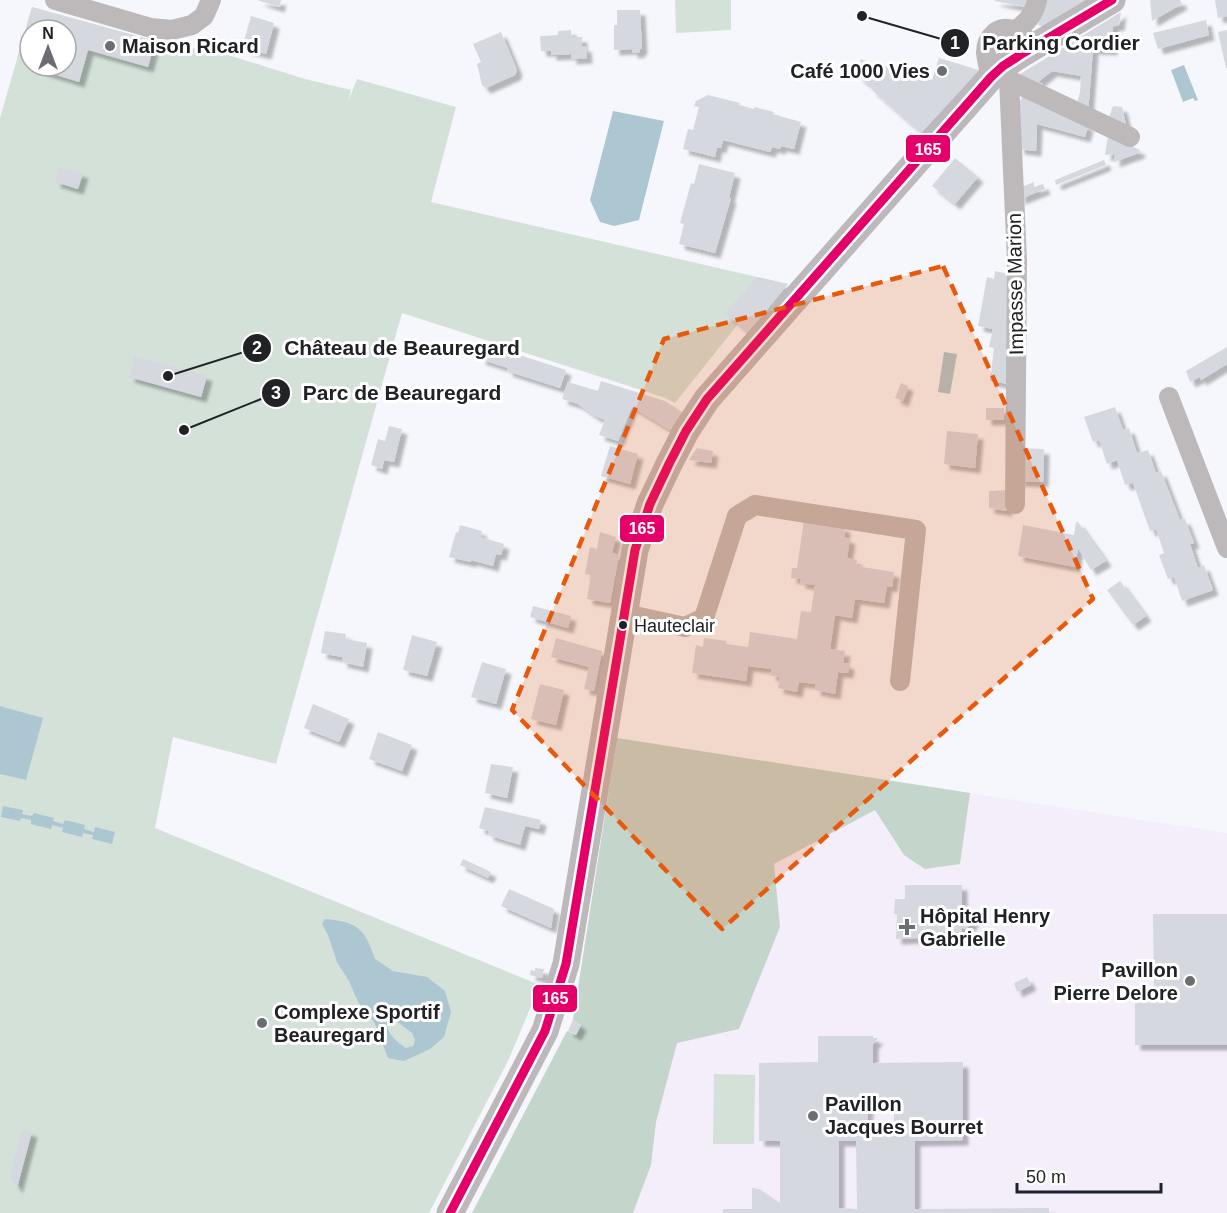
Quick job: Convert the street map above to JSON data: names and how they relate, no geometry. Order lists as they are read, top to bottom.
{
  "streets": {
    "street": ["Impasse Marion"]
  },
  "places": {
    "other": [
      "Parking Cordier",
      "Maison Ricard",
      "Café 1000 Vies",
      "Château de Beauregard",
      "Parc de Beauregard",
      "Hauteclair",
      "Pavillon Pierre Delore",
      "Complexe Sportif Beauregard",
      "Pavillon Jacques Bourret"
    ],
    "health": ["Hôpital Henry Gabrielle"]
  },
  "lines": ["transit line 165"],
  "scale_bar": "50 m",
  "north": "top"
}
